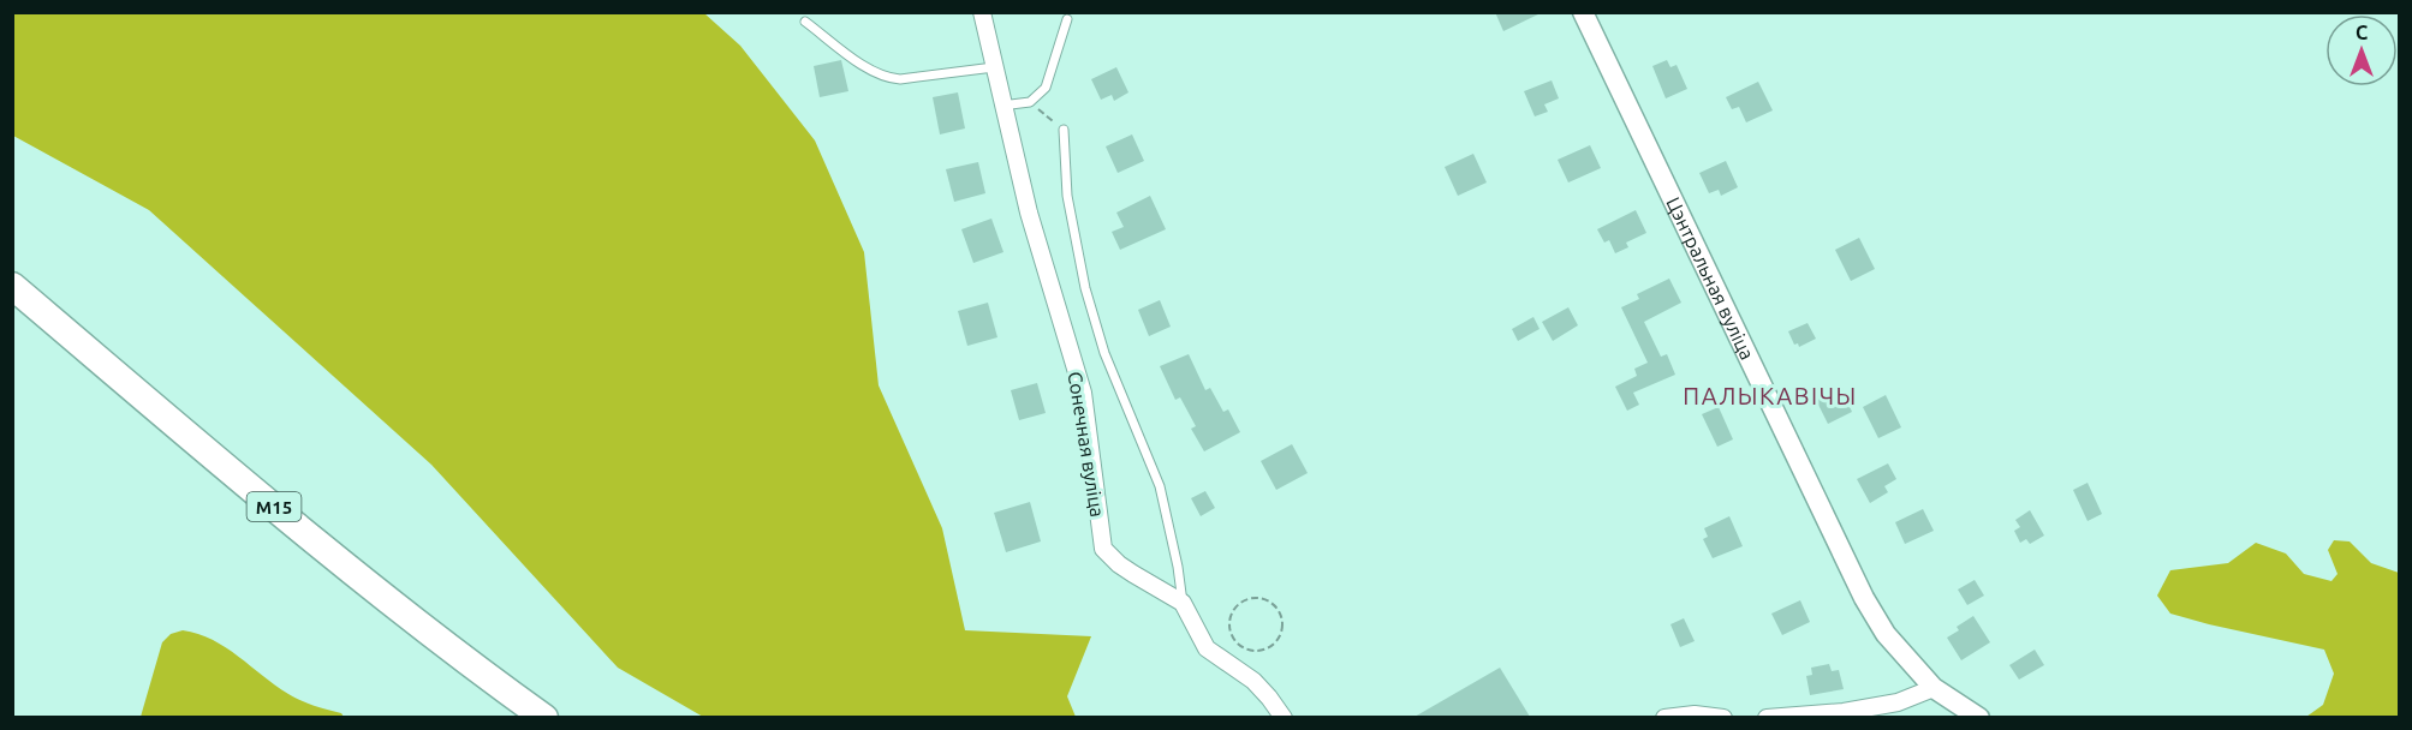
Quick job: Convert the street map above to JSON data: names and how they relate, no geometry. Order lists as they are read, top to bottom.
{
  "streets": {
    "highway": ["М15"],
    "street": ["Цэнтральная вуліца", "Сонечная вуліца"]
  },
  "districts": ["ПАЛЫКАВІЧЫ"],
  "north": "top"
}
